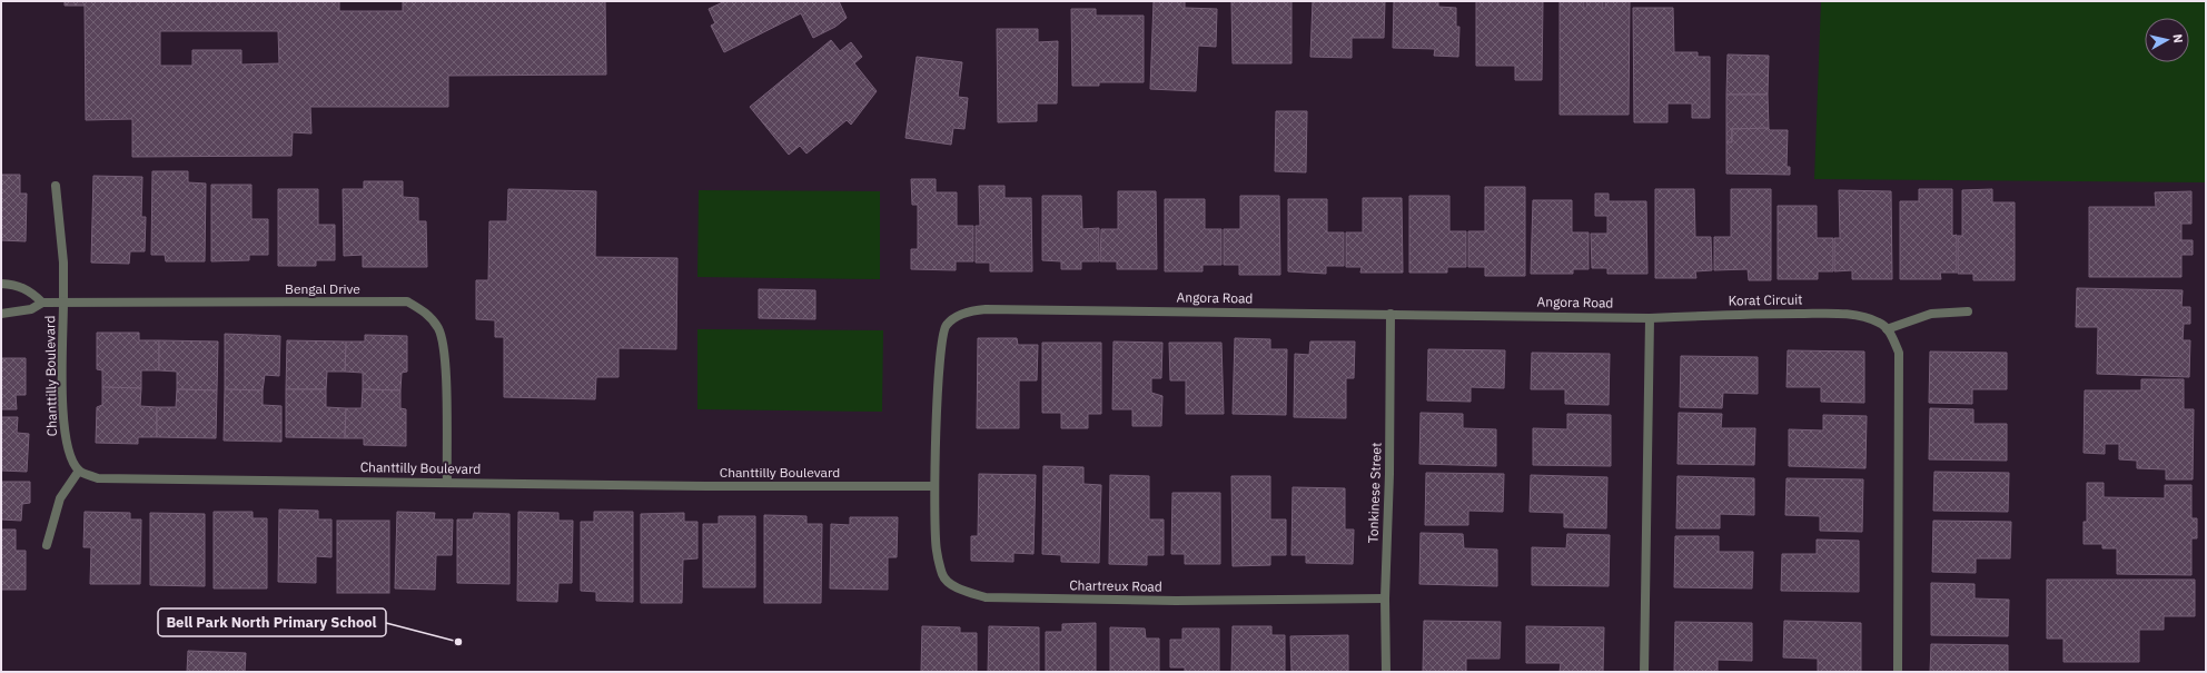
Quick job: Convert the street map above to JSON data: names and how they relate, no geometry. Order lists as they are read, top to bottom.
{
  "streets": {
    "street": [
      "Bengal Drive",
      "Angora Road",
      "Korat Circuit",
      "Chanttilly Boulevard",
      "Tonkinese Street",
      "Chartreux Road"
    ]
  },
  "crossings": [
    ["Bengal Drive", "Chanttilly Boulevard"],
    ["Angora Road", "Korat Circuit"],
    ["Angora Road", "Chanttilly Boulevard"],
    ["Angora Road", "Tonkinese Street"],
    ["Angora Road", "Chartreux Road"],
    ["Chanttilly Boulevard", "Chartreux Road"],
    ["Tonkinese Street", "Chartreux Road"]
  ],
  "places": ["Bell Park North Primary School"],
  "north": "right"
}
